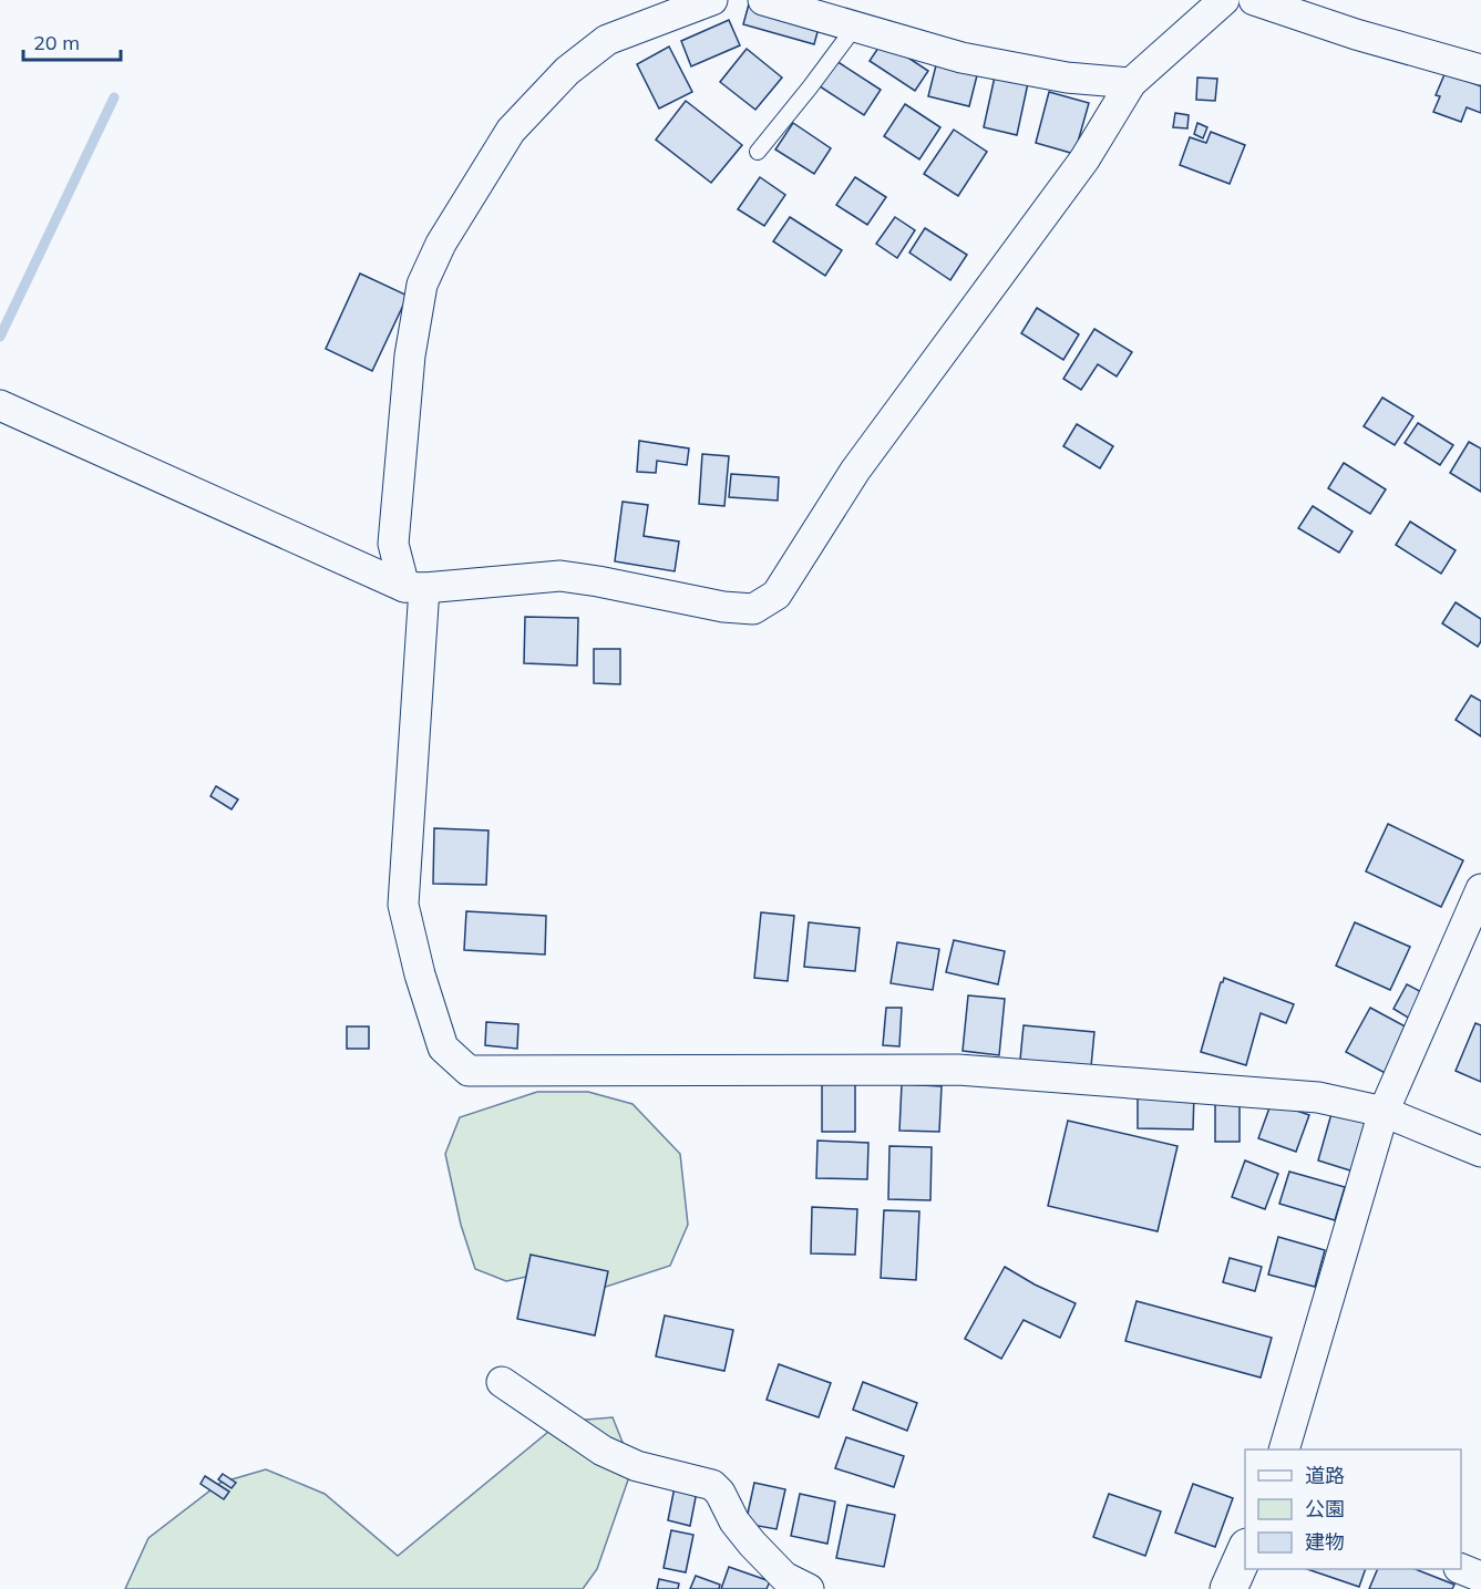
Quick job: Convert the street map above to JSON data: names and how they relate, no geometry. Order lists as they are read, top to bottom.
{
  "legend": ["道路", "公園", "建物"],
  "scale_bar": "20 m"
}
